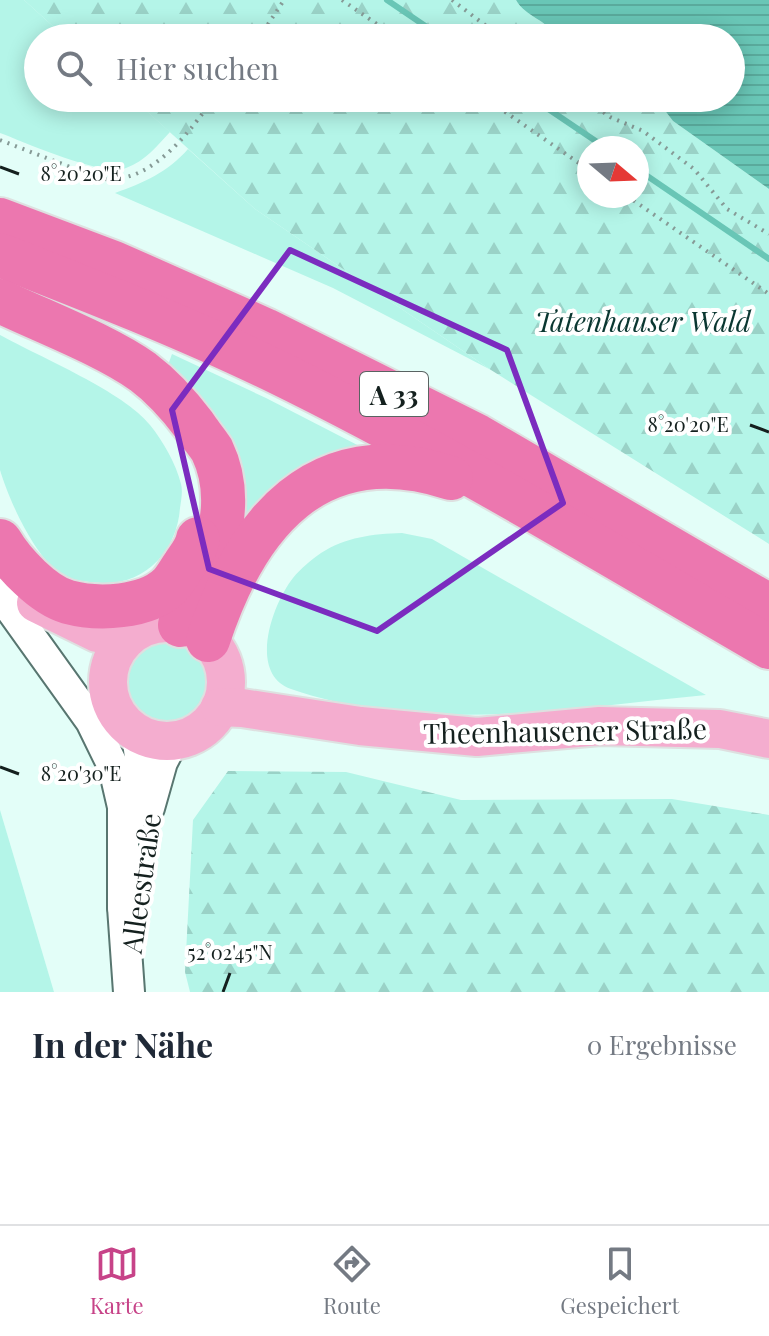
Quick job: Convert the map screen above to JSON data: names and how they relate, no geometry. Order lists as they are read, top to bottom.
{
  "streets": {
    "highway": ["A 33"],
    "main road": ["Theenhausener Straße"],
    "street": ["Alleestraße"]
  },
  "crossings": [
    ["Theenhausener Straße", "Alleestraße"]
  ],
  "parks": ["Tatenhauser Wald"],
  "north": "right",
  "page": {
    "search": "Hier suchen",
    "heading": ["In der Nähe", "0 Ergebnisse"],
    "nav": ["Karte", "Route", "Gespeichert"]
  },
  "coordinates": ["8°20'20\"E", "8°20'30\"E", "52°02'45\"N"]
}
